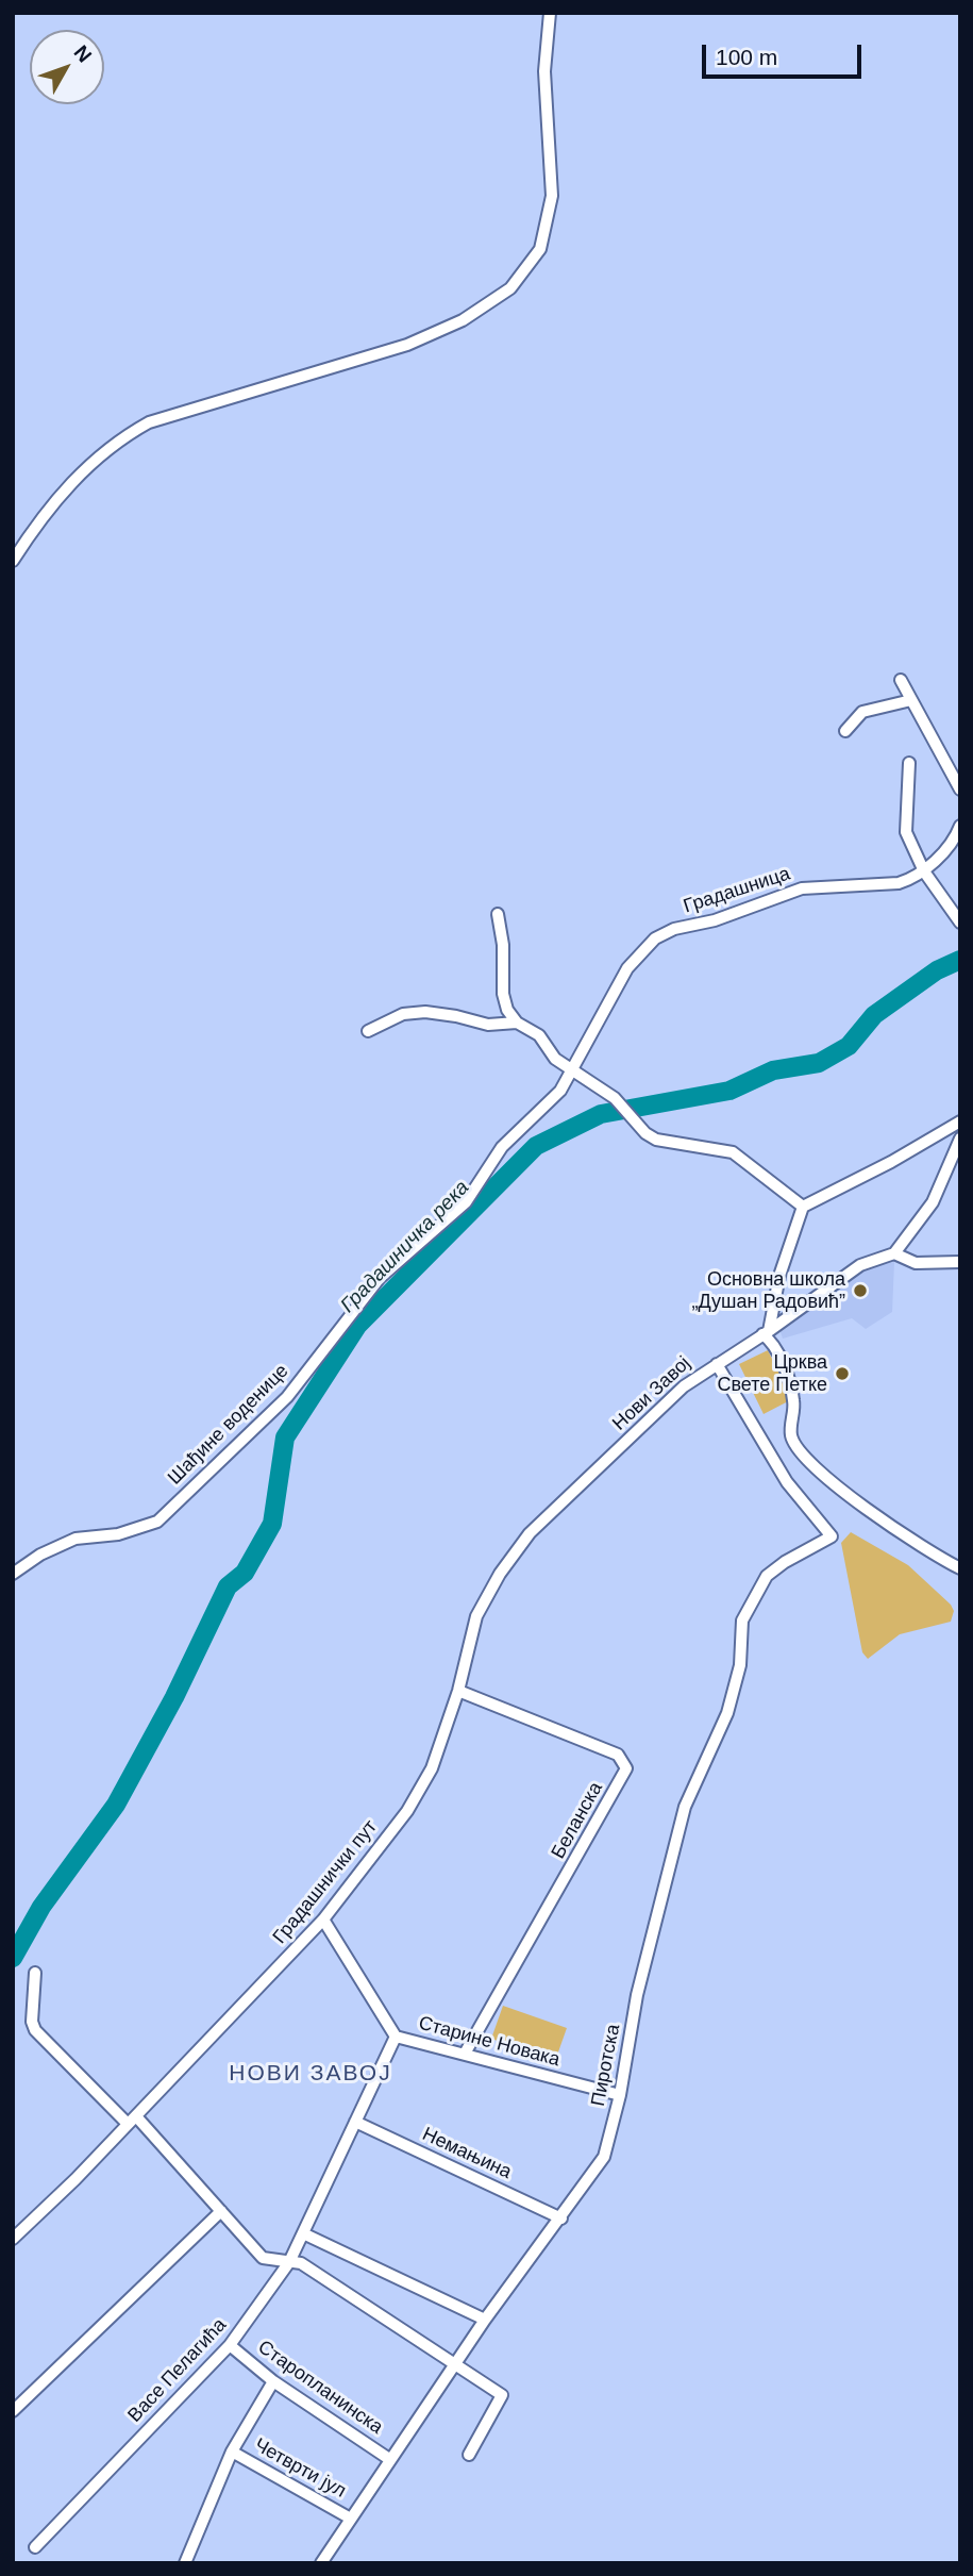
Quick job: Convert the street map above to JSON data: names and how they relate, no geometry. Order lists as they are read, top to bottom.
{
  "streets": {
    "street": [
      "Градашница",
      "Нови Завој",
      "Шађине воденице",
      "Беланска",
      "Градашнички пут",
      "Старине Новака",
      "Пиротска",
      "Немањина",
      "Васе Пелагића",
      "Старопланинска",
      "Четврти јул"
    ]
  },
  "crossings": [
    ["Градашница", "Шађине воденице"],
    ["Нови Завој", "Градашнички пут"],
    ["Нови Завој", "Пиротска"],
    ["Беланска", "Градашнички пут"],
    ["Беланска", "Старине Новака"],
    ["Градашнички пут", "Старине Новака"],
    ["Старине Новака", "Пиротска"],
    ["Старине Новака", "Васе Пелагића"],
    ["Пиротска", "Немањина"],
    ["Пиротска", "Старопланинска"],
    ["Пиротска", "Четврти јул"],
    ["Немањина", "Васе Пелагића"],
    ["Васе Пелагића", "Старопланинска"]
  ],
  "districts": ["НОВИ ЗАВОЈ"],
  "water": ["Градашничка река"],
  "places": ["Основна школа „Душан Радовић”", "Црква Свете Петке"],
  "scale_bar": "100 m",
  "north": "top right"
}
